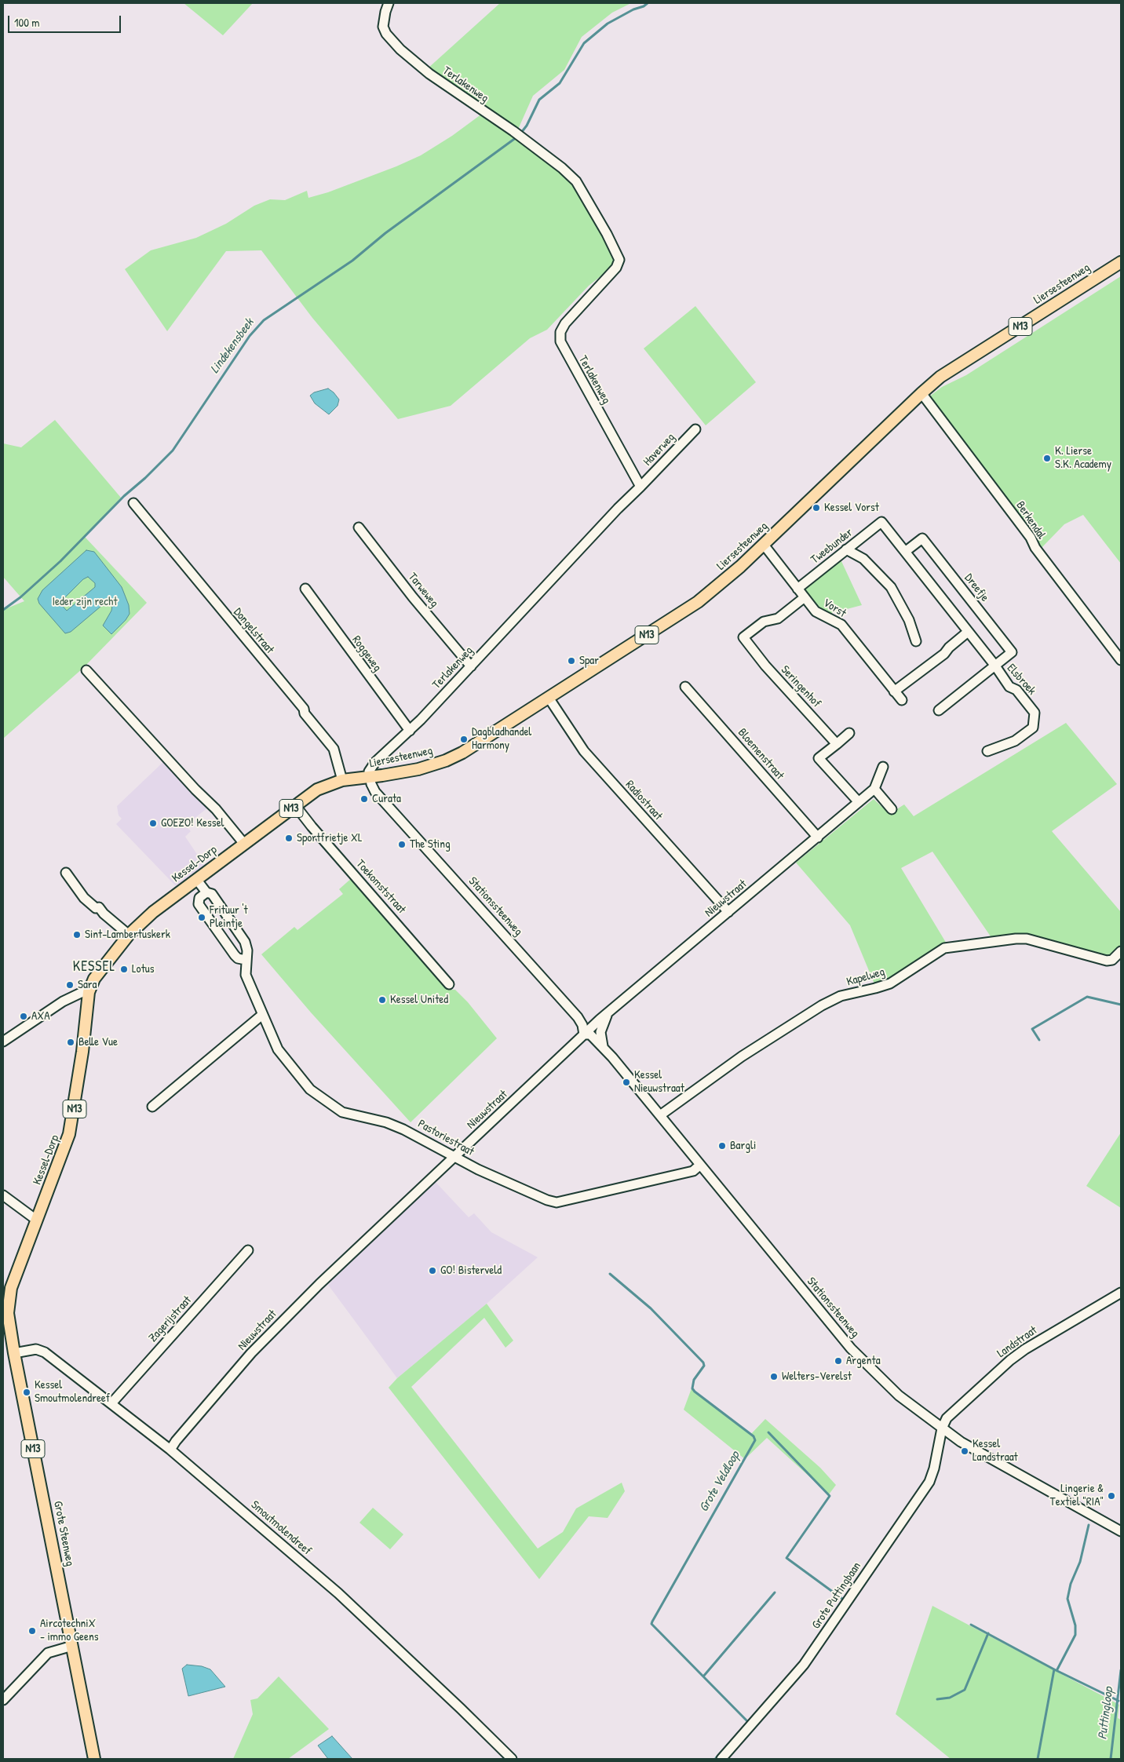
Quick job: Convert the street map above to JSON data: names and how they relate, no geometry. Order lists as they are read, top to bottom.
{
  "streets": {
    "main road": [
      "Liersesteenweg",
      "N13",
      "Kessel-Dorp",
      "Grote Steenweg"
    ],
    "street": [
      "Terlakenweg",
      "Haverweg",
      "Berkendal",
      "Tweebunder",
      "Dreefje",
      "Tarweweg",
      "Vorst",
      "Dongelstraat",
      "Roggeweg",
      "Elsbroek",
      "Seringenhof",
      "Bloemenstraat",
      "Radiostraat",
      "Toekomststraat",
      "Nieuwstraat",
      "Stationssteenweg",
      "Kapelweg",
      "Pastoriestraat",
      "Zagerijstraat",
      "Landstraat",
      "Smoutmolendreef",
      "Grote Puttingbaan"
    ]
  },
  "crossings": [
    ["Terlakenweg", "Liersesteenweg"],
    ["Terlakenweg", "Haverweg"],
    ["Terlakenweg", "Tarweweg"],
    ["Terlakenweg", "Roggeweg"],
    ["Terlakenweg", "Stationssteenweg"],
    ["Liersesteenweg", "Berkendal"],
    ["Liersesteenweg", "Vorst"],
    ["Liersesteenweg", "Dongelstraat"],
    ["Liersesteenweg", "Radiostraat"],
    ["Liersesteenweg", "Kessel-Dorp"],
    ["Liersesteenweg", "Stationssteenweg"],
    ["Tweebunder", "Dreefje"],
    ["Tweebunder", "Vorst"],
    ["Dreefje", "Elsbroek"],
    ["Vorst", "Seringenhof"],
    ["Dongelstraat", "Kessel-Dorp"],
    ["Bloemenstraat", "Nieuwstraat"],
    ["Radiostraat", "Nieuwstraat"],
    ["Kessel-Dorp", "Toekomststraat"],
    ["Kessel-Dorp", "Grote Steenweg"],
    ["Nieuwstraat", "Stationssteenweg"],
    ["Nieuwstraat", "Pastoriestraat"],
    ["Nieuwstraat", "Smoutmolendreef"],
    ["Stationssteenweg", "Kapelweg"],
    ["Stationssteenweg", "Pastoriestraat"],
    ["Stationssteenweg", "Landstraat"],
    ["Stationssteenweg", "Grote Puttingbaan"],
    ["Zagerijstraat", "Smoutmolendreef"],
    ["Landstraat", "Grote Puttingbaan"],
    ["Smoutmolendreef", "Grote Steenweg"]
  ],
  "districts": ["KESSEL"],
  "water": ["Lindekensbeek", "Grote Veldloop", "Puttingloop"],
  "parks": ["Ieder zijn recht"],
  "places": [
    "K. Lierse S.K. Academy",
    "Kessel Vorst",
    "Spar",
    "Dagbladhandel Harmony",
    "Curata",
    "GOEZO! Kessel",
    "Sportfrietje XL",
    "The Sting",
    "Frituur 't Pleintje",
    "Sint-Lambertuskerk",
    "Lotus",
    "Sara",
    "Kessel United",
    "AXA",
    "Belle Vue",
    "Kessel Nieuwstraat",
    "Bargli",
    "GO! Bisterveld",
    "Argenta",
    "Welters-Verelst",
    "Kessel Smoutmolendreef",
    "Kessel Landstraat",
    "Lingerie & Textiel \"RIA\"",
    "AircotechniX - immo Geens"
  ],
  "scale_bar": "100 m"
}
